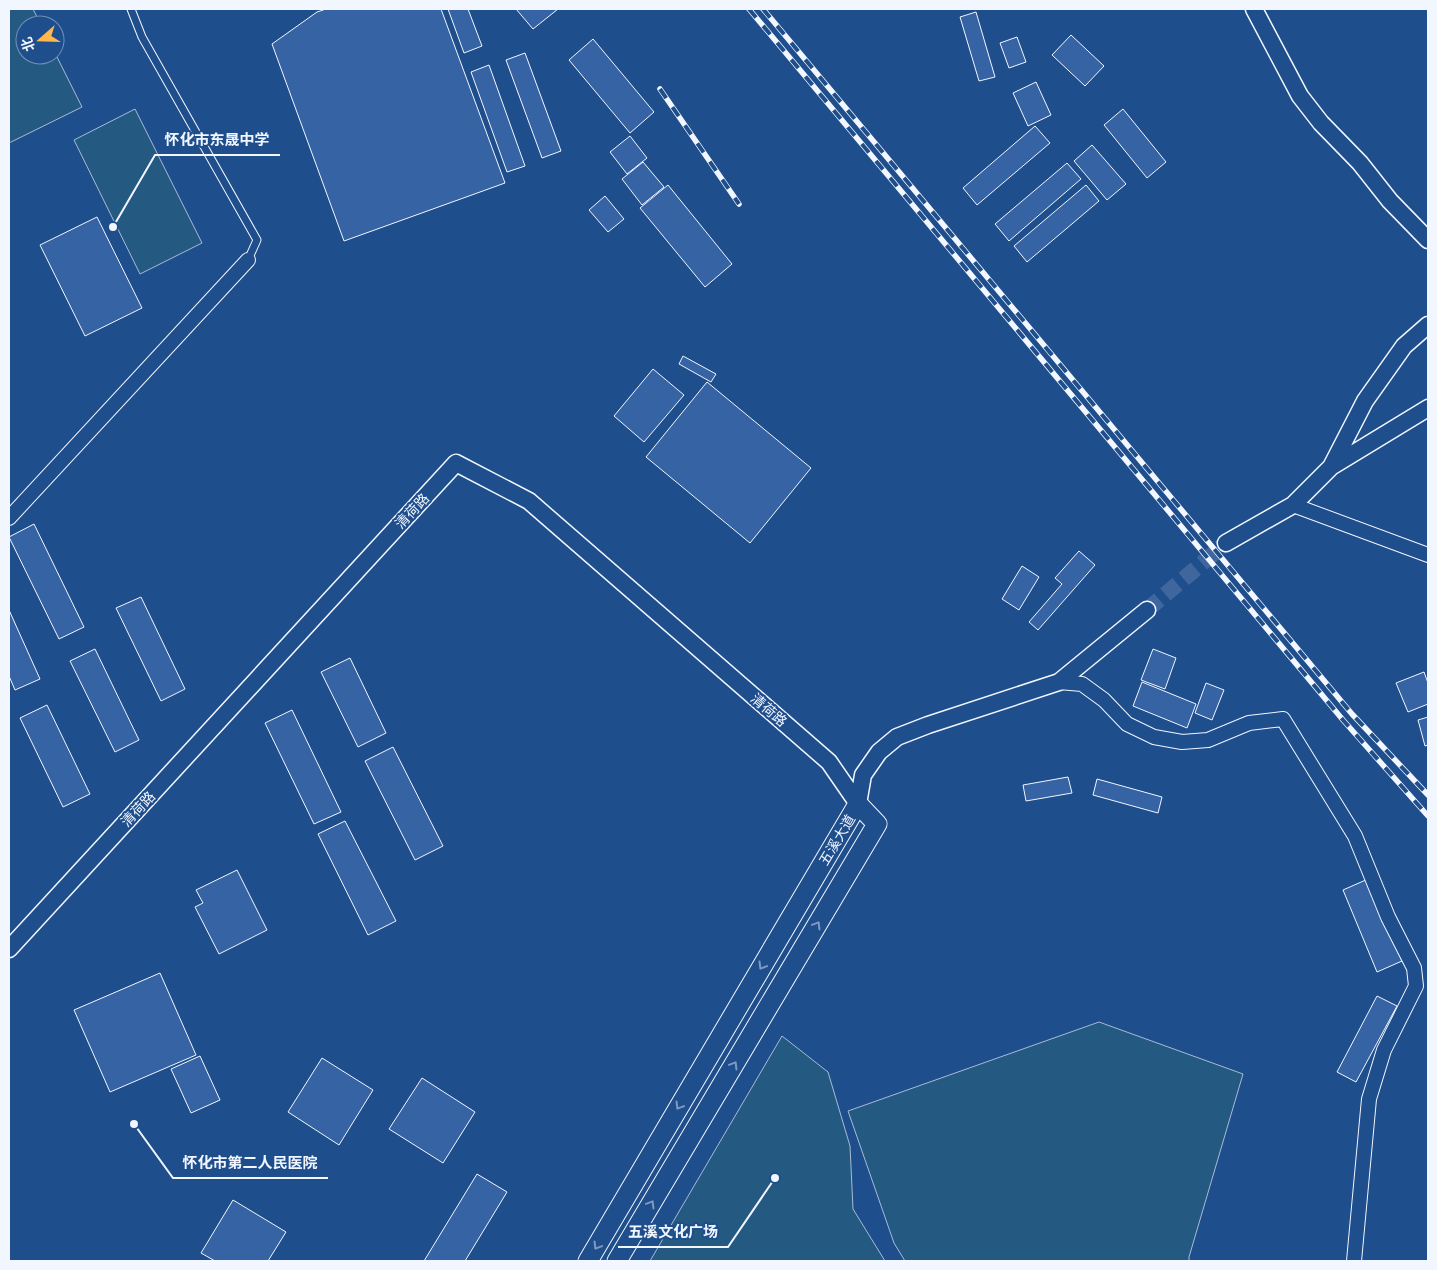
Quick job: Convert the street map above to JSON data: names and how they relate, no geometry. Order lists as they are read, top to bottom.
{
  "streets": {
    "main road": ["五溪大道"],
    "street": ["清荷路"]
  },
  "crossings": [
    ["清荷路", "五溪大道"]
  ],
  "places": ["怀化市东晟中学", "怀化市第二人民医院", "五溪文化广场"],
  "north": "left"
}
